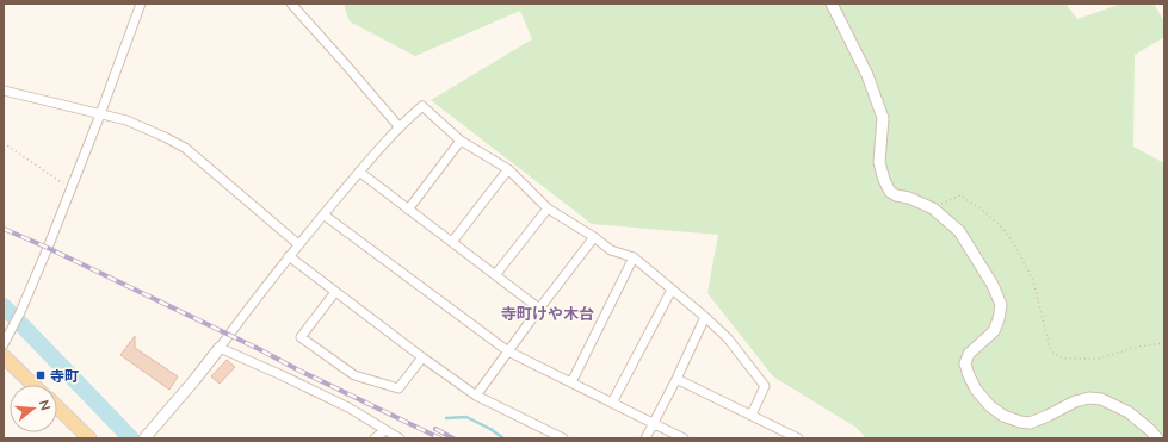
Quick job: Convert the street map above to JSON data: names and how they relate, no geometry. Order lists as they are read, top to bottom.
{
  "districts": ["寺町けや木台"],
  "places": {
    "transit": ["寺町"]
  },
  "north": "right"
}
